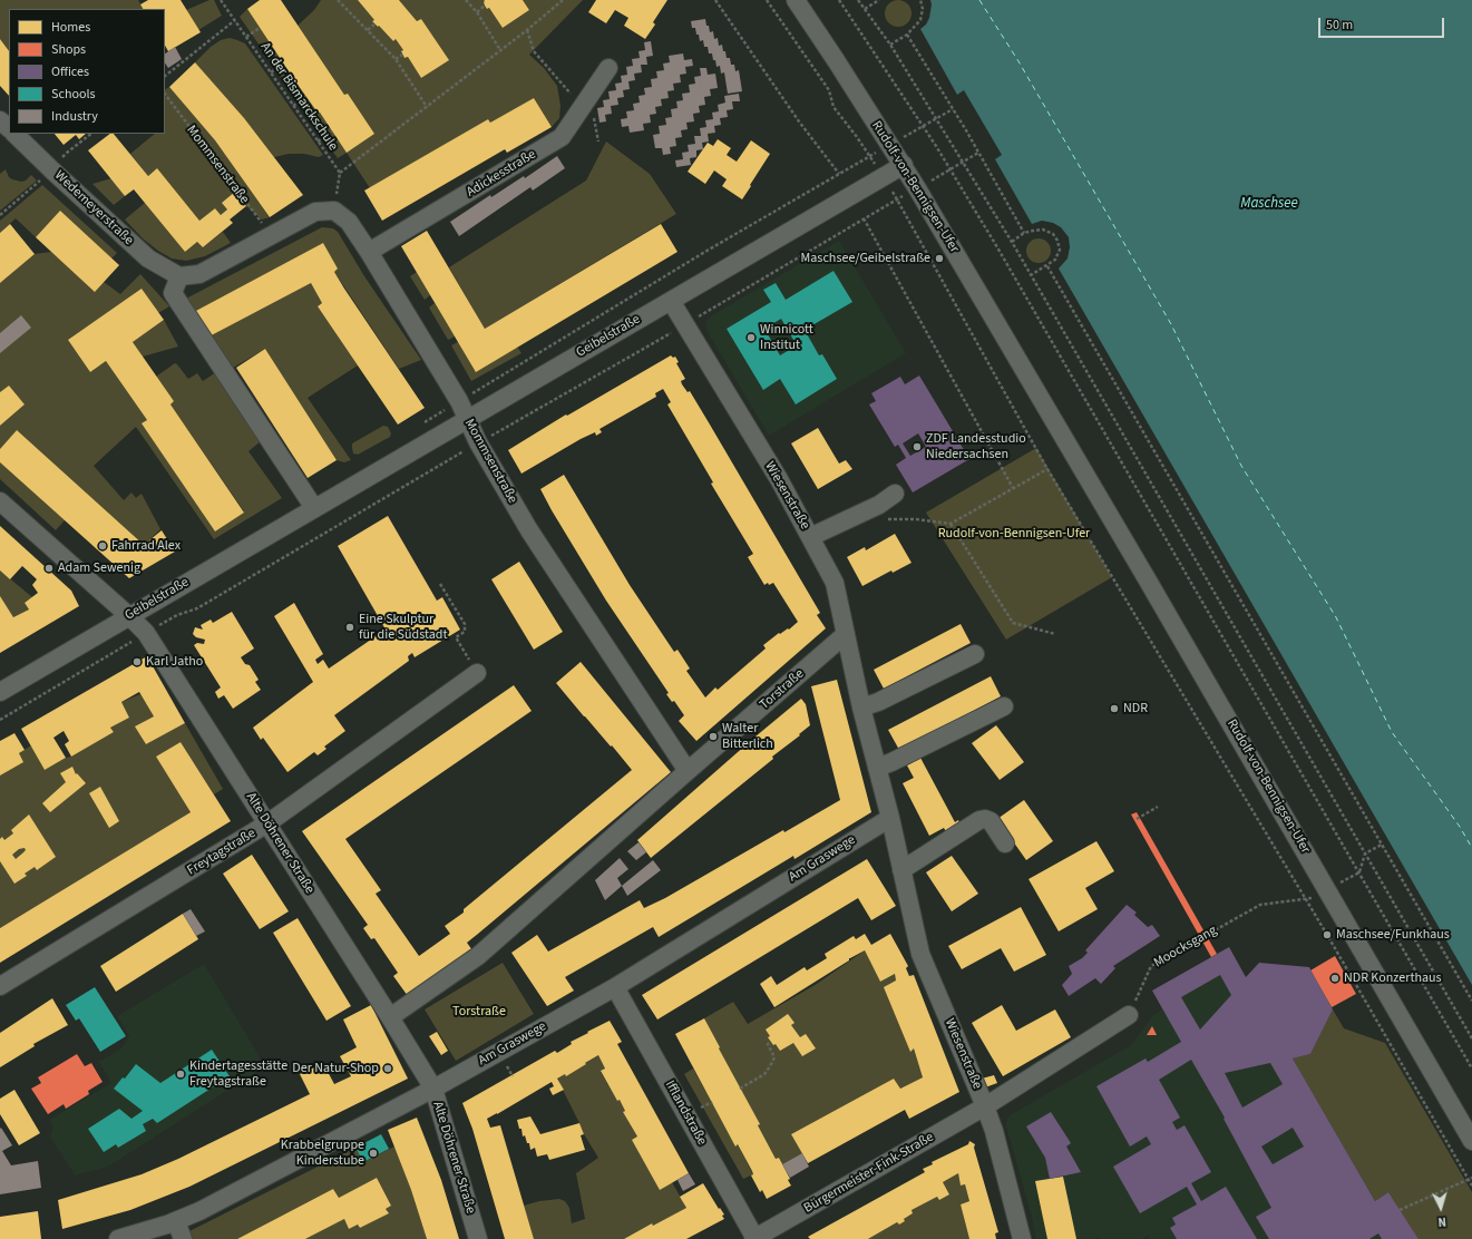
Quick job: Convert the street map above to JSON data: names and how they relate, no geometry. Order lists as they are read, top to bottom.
{
  "streets": {
    "street": [
      "Mommsenstraße",
      "Adickesstraße",
      "Rudolf-von-Bennigsen-Ufer",
      "Wedemeyerstraße",
      "Geibelstraße",
      "Wiesenstraße",
      "Torstraße",
      "Alte Döhrener Straße",
      "Freytagstraße",
      "Am Graswege",
      "Ifflandstraße",
      "Bürgermeister-Fink-Straße"
    ],
    "path": ["An der Bismarckschule", "Moocksgang"]
  },
  "crossings": [
    ["Mommsenstraße", "Adickesstraße"],
    ["Mommsenstraße", "Geibelstraße"],
    ["Mommsenstraße", "Torstraße"],
    ["Rudolf-von-Bennigsen-Ufer", "Geibelstraße"],
    ["Rudolf-von-Bennigsen-Ufer", "Moocksgang"],
    ["Geibelstraße", "Wiesenstraße"],
    ["Geibelstraße", "Alte Döhrener Straße"],
    ["Wiesenstraße", "Torstraße"],
    ["Wiesenstraße", "Am Graswege"],
    ["Wiesenstraße", "Bürgermeister-Fink-Straße"],
    ["Torstraße", "Alte Döhrener Straße"],
    ["Alte Döhrener Straße", "Freytagstraße"],
    ["Alte Döhrener Straße", "Am Graswege"],
    ["Am Graswege", "Ifflandstraße"],
    ["Ifflandstraße", "Bürgermeister-Fink-Straße"]
  ],
  "water": ["Maschsee"],
  "parks": ["Rudolf-von-Bennigsen-Ufer", "Torstraße"],
  "places": [
    "Maschsee/Geibelstraße",
    "Winnicott Institut",
    "ZDF Landesstudio Niedersachsen",
    "Fahrrad Alex",
    "Adam Sewenig",
    "Eine Skulptur für die Südstadt",
    "Karl Jatho",
    "NDR",
    "Walter Bitterlich",
    "Maschsee/Funkhaus",
    "NDR Konzerthaus",
    "Der Natur-Shop",
    "Kindertagesstätte Freytagstraße",
    "Krabbelgruppe Kinderstube"
  ],
  "legend": [
    "Homes",
    "Shops",
    "Offices",
    "Schools",
    "Industry"
  ],
  "scale_bar": "50 m",
  "north": "bottom"
}
